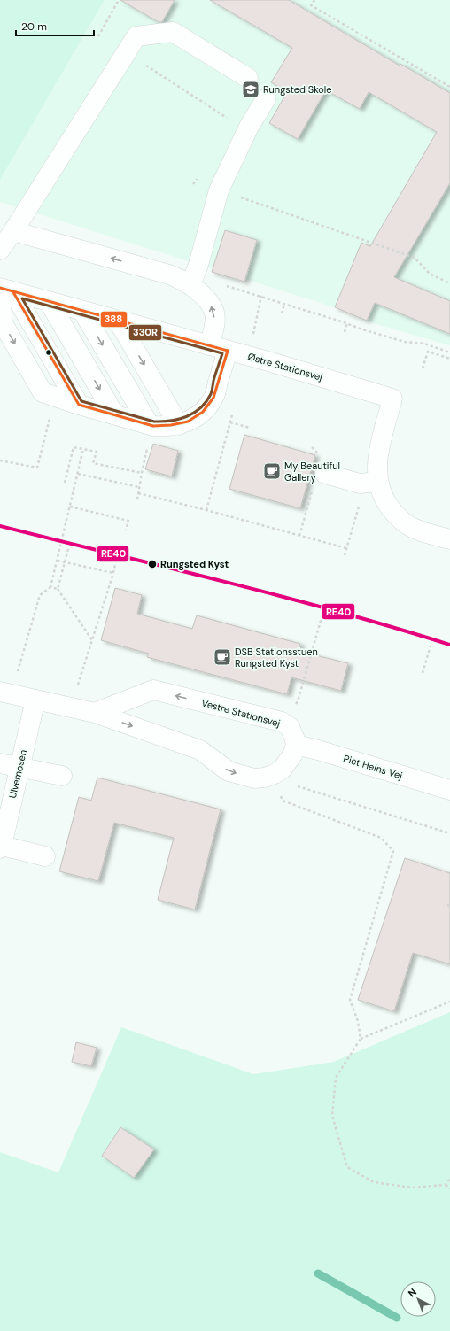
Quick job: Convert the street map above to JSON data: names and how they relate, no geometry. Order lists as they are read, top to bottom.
{
  "streets": {
    "street": [
      "Østre Stationsvej",
      "Vestre Stationsvej",
      "Piet Heins Vej",
      "Ulvemosen"
    ]
  },
  "crossings": [
    ["Vestre Stationsvej", "Piet Heins Vej"]
  ],
  "places": {
    "school or university": ["Rungsted Skole"],
    "cafe": ["My Beautiful Gallery", "DSB Stationsstuen Rungsted Kyst"],
    "other": ["Rungsted Kyst"]
  },
  "lines": ["transit line 388", "transit line 330R", "transit line RE40"],
  "scale_bar": "20 m",
  "north": "top left"
}
